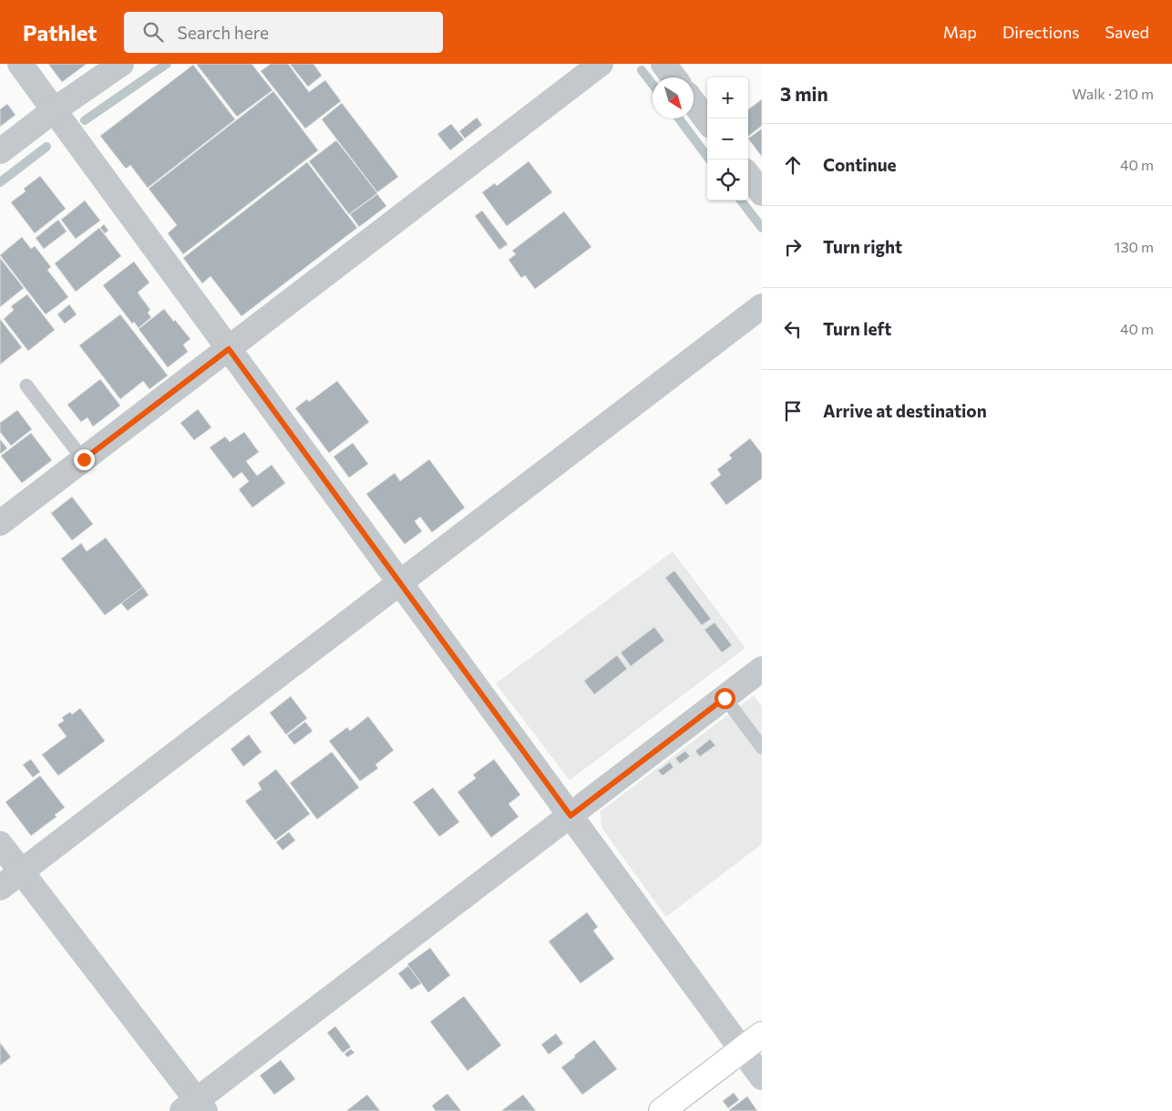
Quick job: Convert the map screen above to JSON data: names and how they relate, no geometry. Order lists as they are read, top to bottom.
{
  "north": "bottom right",
  "page": {
    "header": "Pathlet",
    "search": "Search here",
    "nav": ["Map", "Directions", "Saved"],
    "heading": ["3 min", "Walk · 210 m"],
    "map_buttons": ["+", "−"],
    "list": [
      ["Continue", "40 m"],
      ["Turn right", "130 m"],
      ["Turn left", "40 m"],
      "Arrive at destination"
    ]
  }
}
